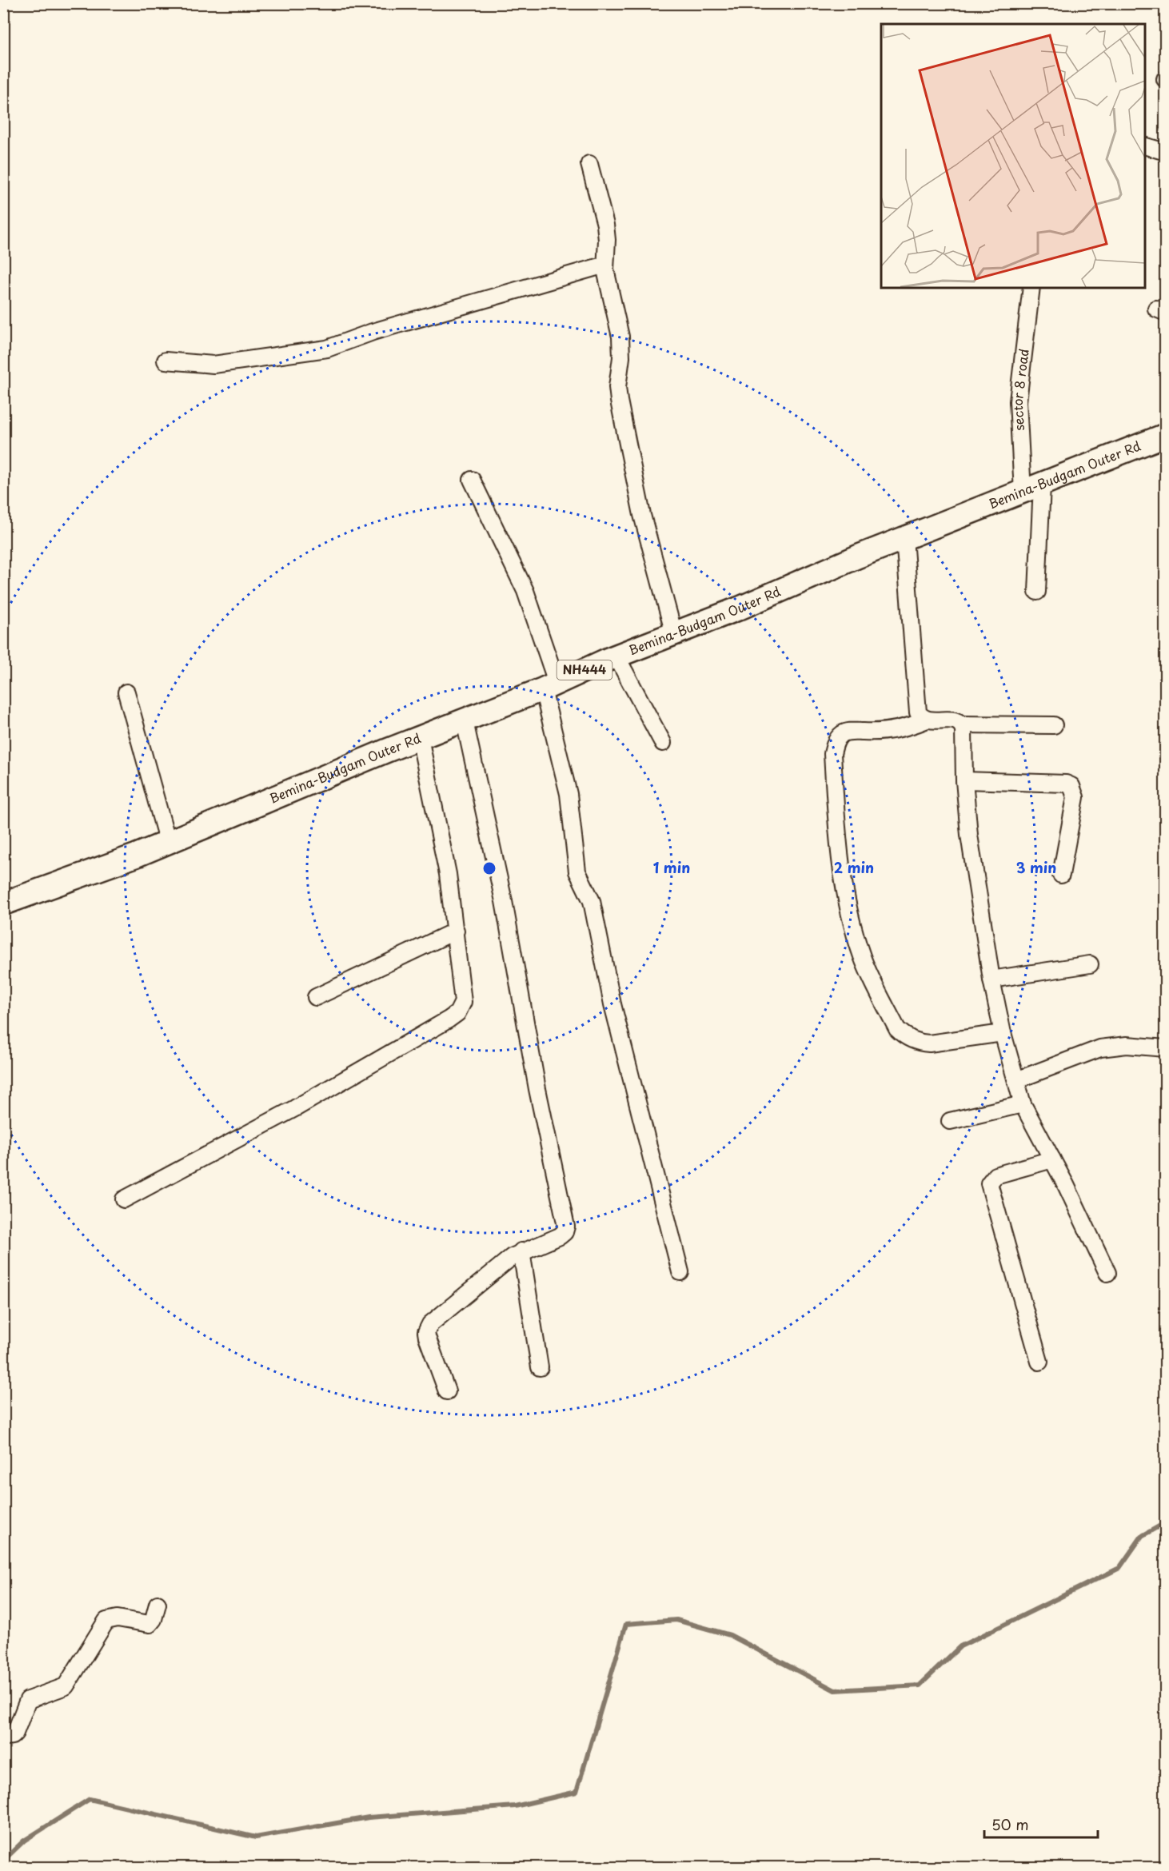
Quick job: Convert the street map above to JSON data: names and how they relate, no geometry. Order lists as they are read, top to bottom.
{
  "streets": {
    "highway": ["Bemina-Budgam Outer Rd", "NH444"],
    "street": ["sector 8 road"]
  },
  "crossings": [
    ["sector 8 road", "Bemina-Budgam Outer Rd"]
  ],
  "scale_bar": "50 m",
  "rings": ["1 min", "2 min", "3 min"]
}
